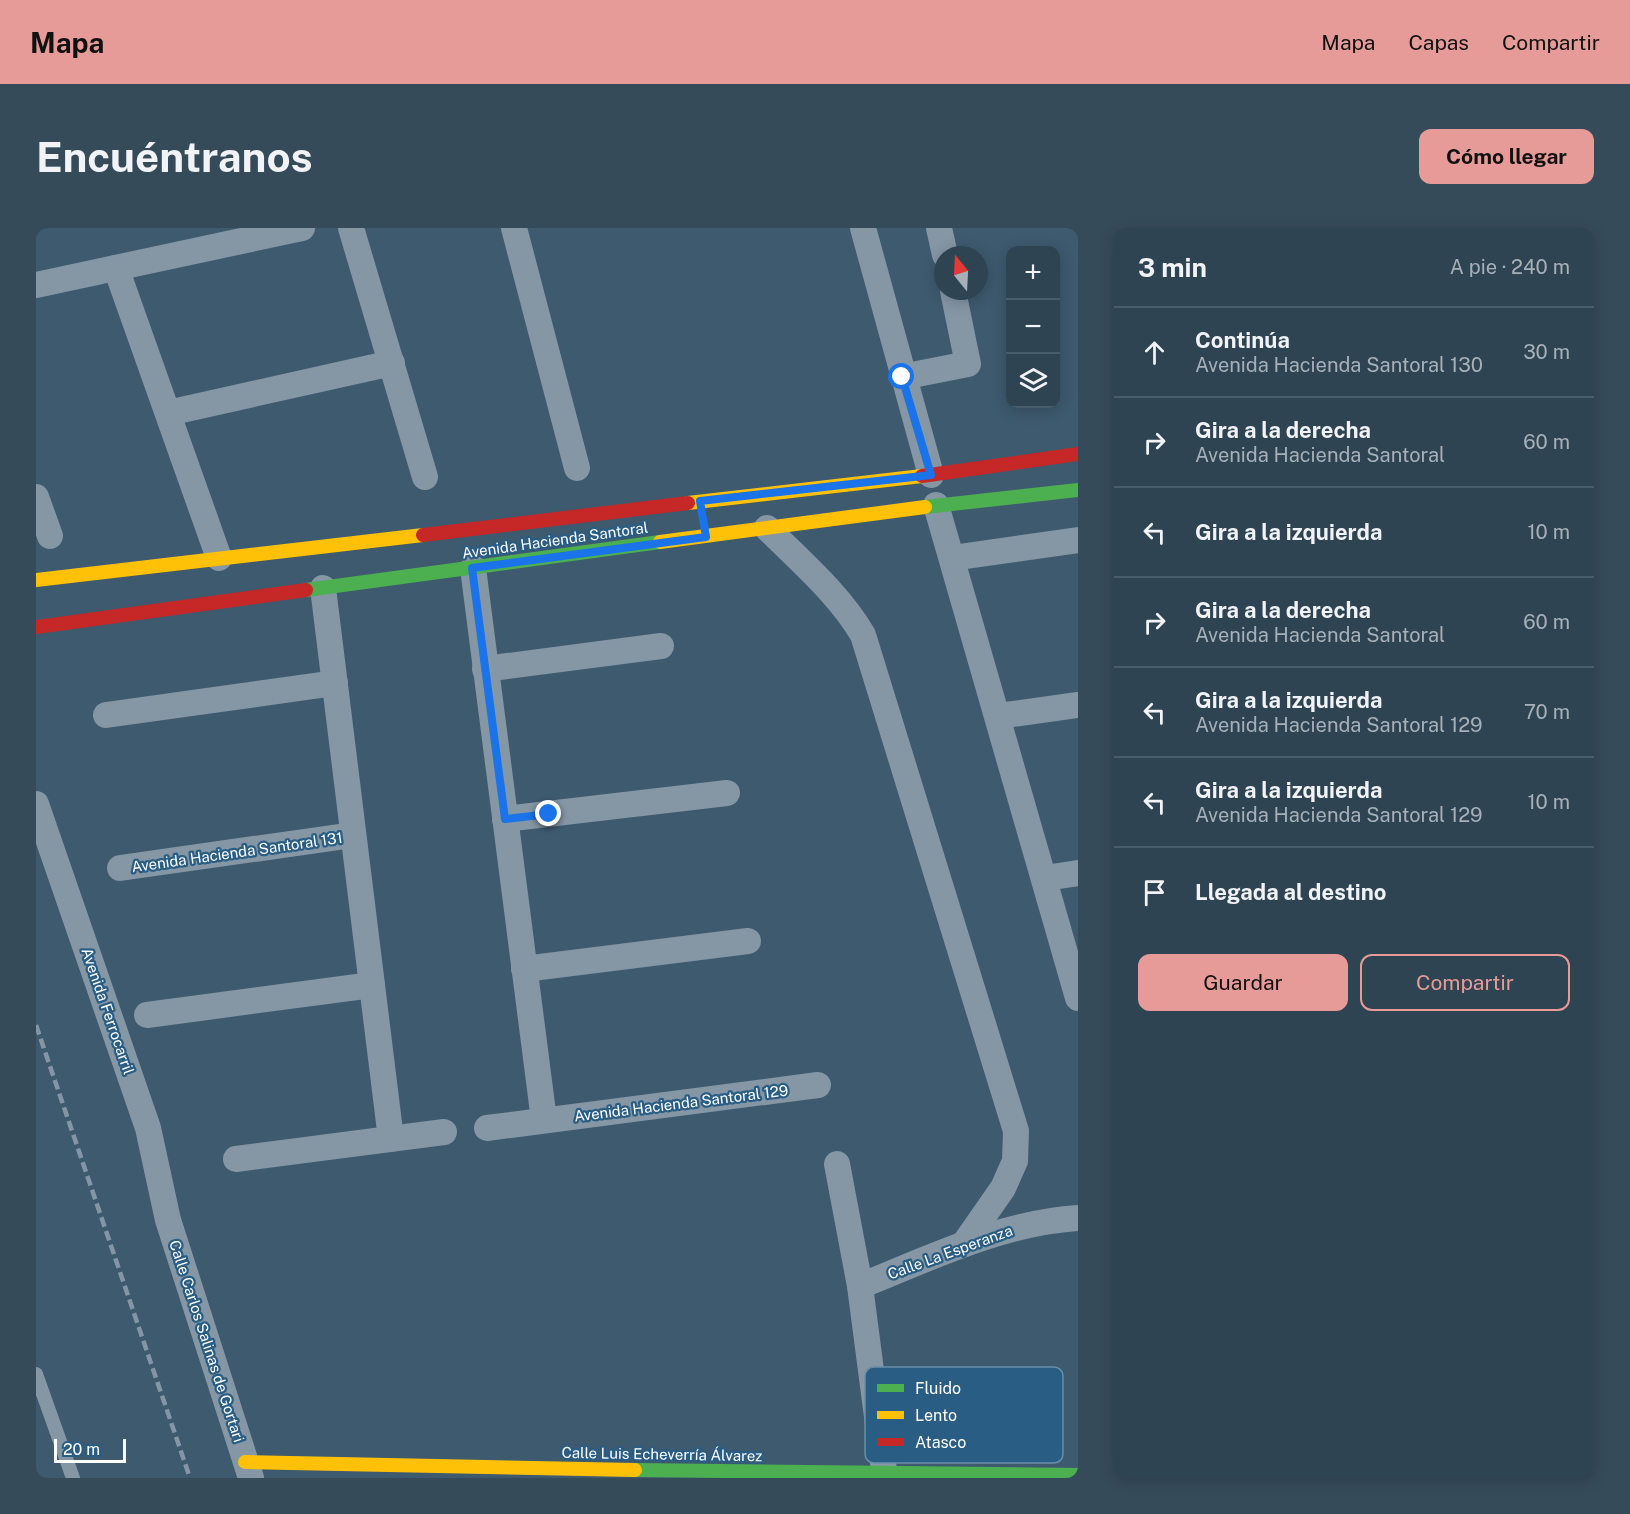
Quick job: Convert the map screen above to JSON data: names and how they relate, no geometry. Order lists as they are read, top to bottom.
{
  "streets": {
    "street": [
      "Avenida Hacienda Santoral",
      "Avenida Hacienda Santoral 131",
      "Avenida Ferrocarril",
      "Avenida Hacienda Santoral 129",
      "Calle La Esperanza",
      "Calle Carlos Salinas de Gortari",
      "Calle Luis Echeverría Álvarez"
    ]
  },
  "crossings": [
    ["Avenida Hacienda Santoral", "Avenida Hacienda Santoral 131"],
    ["Avenida Ferrocarril", "Calle Carlos Salinas de Gortari"],
    ["Calle Carlos Salinas de Gortari", "Calle Luis Echeverría Álvarez"]
  ],
  "legend": ["Fluido", "Lento", "Atasco"],
  "scale_bar": "20 m",
  "north": "top",
  "page": {
    "header": "Mapa",
    "nav": ["Mapa", "Capas", "Compartir"],
    "buttons": [
      "Cómo llegar",
      ["Guardar", "Compartir"]
    ],
    "title": "Encuéntranos",
    "heading": ["3 min", "A pie · 240 m"],
    "map_buttons": ["+", "−"],
    "list": [
      ["Continúa", "Avenida Hacienda Santoral 130", "30 m"],
      ["Gira a la derecha", "Avenida Hacienda Santoral", "60 m"],
      ["Gira a la izquierda", "10 m"],
      ["Gira a la derecha", "Avenida Hacienda Santoral", "60 m"],
      ["Gira a la izquierda", "Avenida Hacienda Santoral 129", "70 m"],
      ["Gira a la izquierda", "Avenida Hacienda Santoral 129", "10 m"],
      "Llegada al destino"
    ],
    "scale": "20 m"
  }
}
